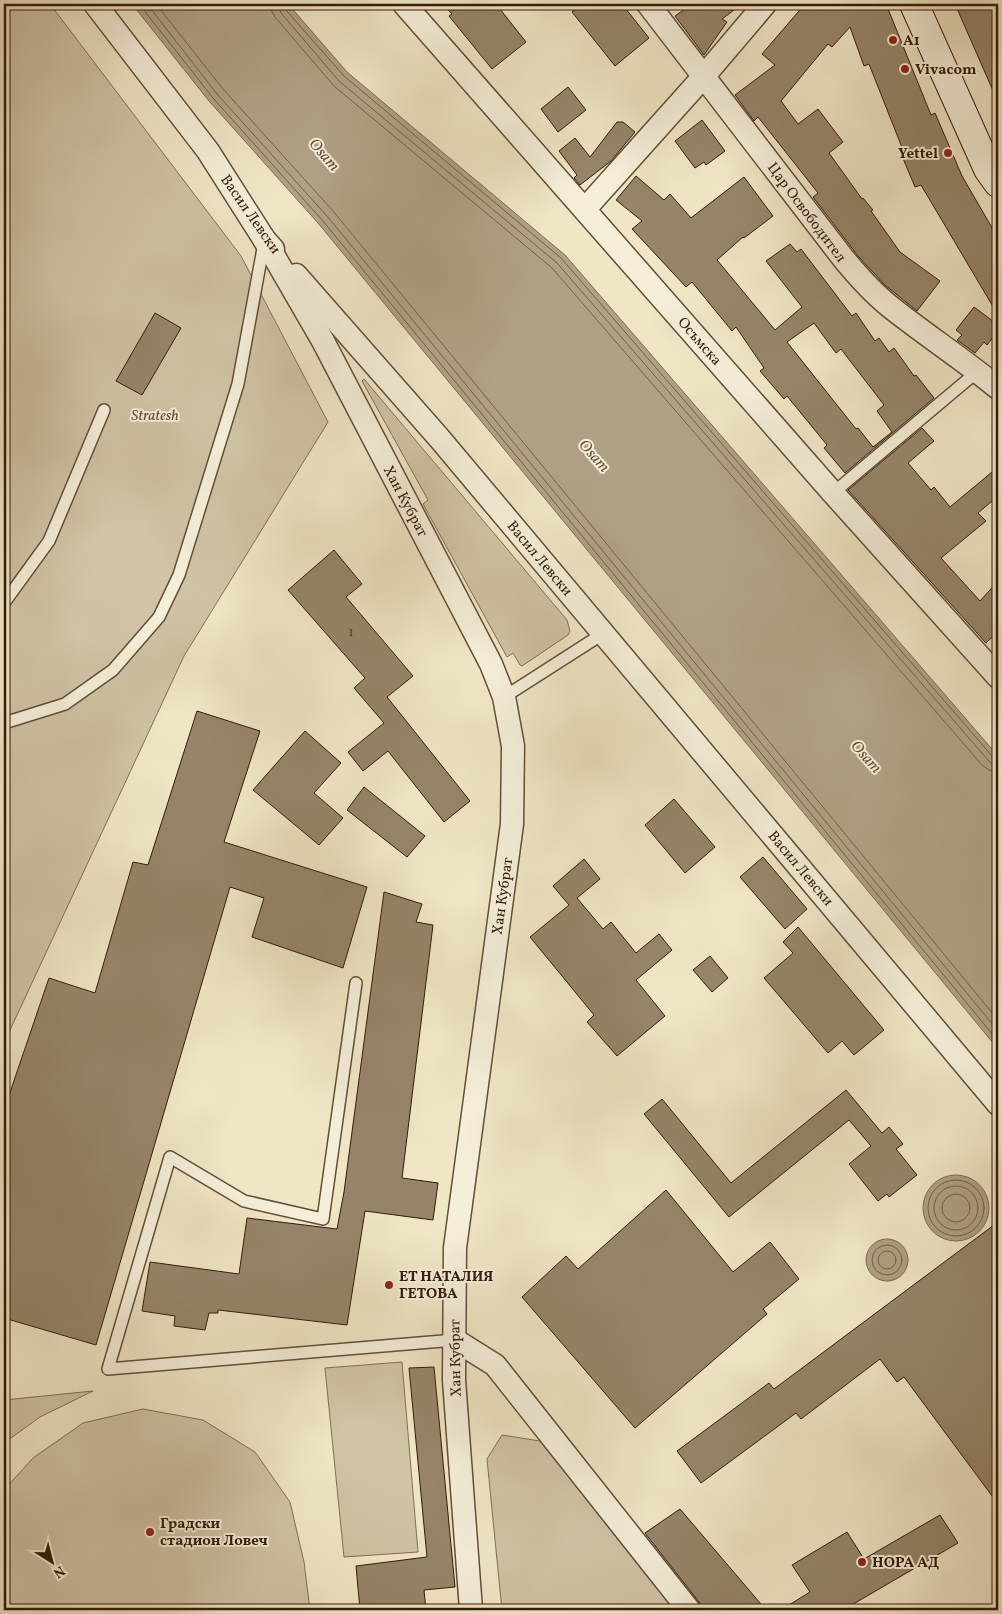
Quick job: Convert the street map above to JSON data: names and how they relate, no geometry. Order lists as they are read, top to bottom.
{
  "streets": {
    "street": [
      "Цар Освободител",
      "Васил Левски",
      "Осъмска",
      "Хан Кубрат"
    ]
  },
  "crossings": [
    ["Васил Левски", "Хан Кубрат"]
  ],
  "water": ["Osam"],
  "parks": ["Stratesh"],
  "places": [
    "A1",
    "Vivacom",
    "Yettel",
    "ЕТ НАТАЛИЯ ГЕТОВА",
    "Градски стадион Ловеч",
    "НОРА АД"
  ],
  "house_numbers": ["1"],
  "north": "bottom right"
}
